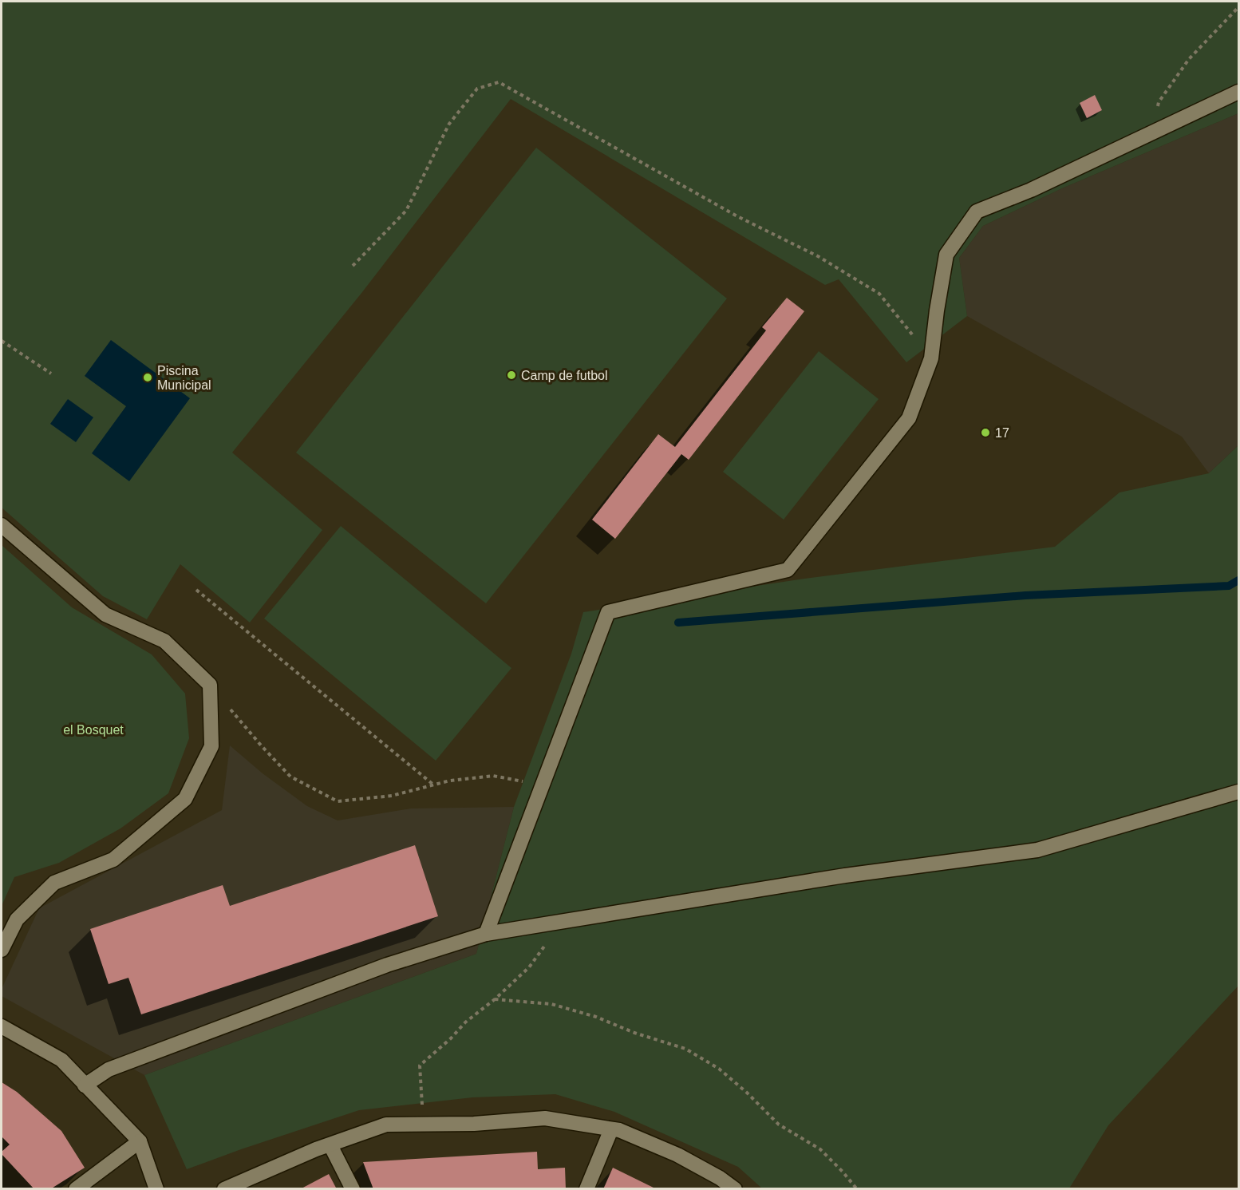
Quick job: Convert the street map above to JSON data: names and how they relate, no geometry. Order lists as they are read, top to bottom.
{
  "parks": ["el Bosquet"],
  "places": ["Camp de futbol", "Piscina Municipal", "17"]
}
